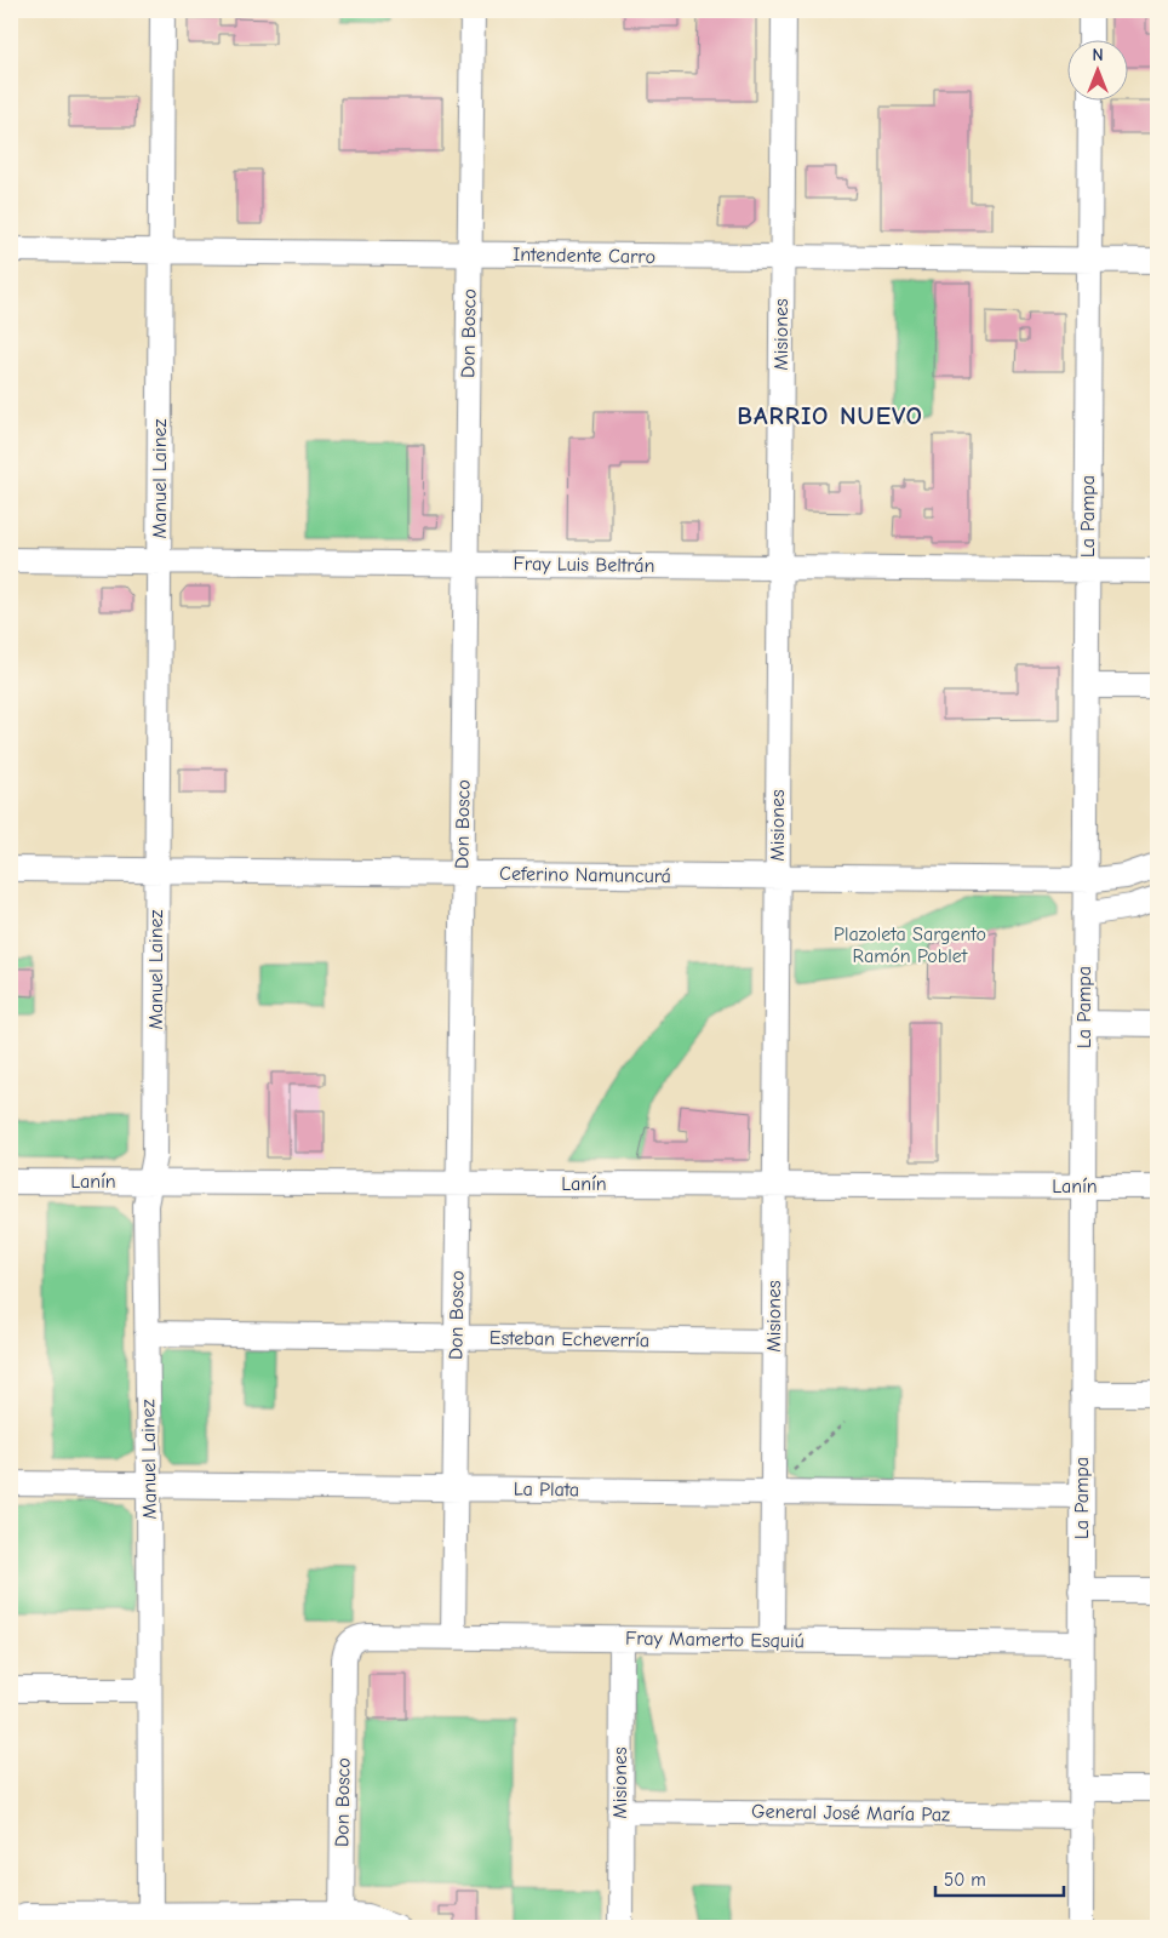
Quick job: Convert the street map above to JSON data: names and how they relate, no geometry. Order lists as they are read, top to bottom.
{
  "streets": {
    "street": [
      "Intendente Carro",
      "Don Bosco",
      "Misiones",
      "Manuel Lainez",
      "La Pampa",
      "Fray Luis Beltrán",
      "Ceferino Namuncurá",
      "Lanín",
      "Esteban Echeverría",
      "La Plata",
      "Fray Mamerto Esquiú",
      "General José María Paz"
    ]
  },
  "crossings": [
    ["Intendente Carro", "Don Bosco"],
    ["Intendente Carro", "Misiones"],
    ["Intendente Carro", "Manuel Lainez"],
    ["Intendente Carro", "La Pampa"],
    ["Don Bosco", "Fray Luis Beltrán"],
    ["Don Bosco", "Ceferino Namuncurá"],
    ["Don Bosco", "Lanín"],
    ["Don Bosco", "Esteban Echeverría"],
    ["Don Bosco", "La Plata"],
    ["Don Bosco", "Fray Mamerto Esquiú"],
    ["Misiones", "Fray Luis Beltrán"],
    ["Misiones", "Ceferino Namuncurá"],
    ["Misiones", "Lanín"],
    ["Misiones", "Esteban Echeverría"],
    ["Misiones", "La Plata"],
    ["Misiones", "Fray Mamerto Esquiú"],
    ["Misiones", "General José María Paz"],
    ["Manuel Lainez", "Fray Luis Beltrán"],
    ["Manuel Lainez", "Ceferino Namuncurá"],
    ["Manuel Lainez", "Lanín"],
    ["Manuel Lainez", "Esteban Echeverría"],
    ["Manuel Lainez", "La Plata"],
    ["La Pampa", "Fray Luis Beltrán"],
    ["La Pampa", "Ceferino Namuncurá"],
    ["La Pampa", "Lanín"],
    ["La Pampa", "La Plata"],
    ["La Pampa", "Fray Mamerto Esquiú"],
    ["La Pampa", "General José María Paz"]
  ],
  "districts": ["BARRIO NUEVO"],
  "parks": ["Plazoleta Sargento Ramón Poblet"],
  "scale_bar": "50 m",
  "north": "top"
}
